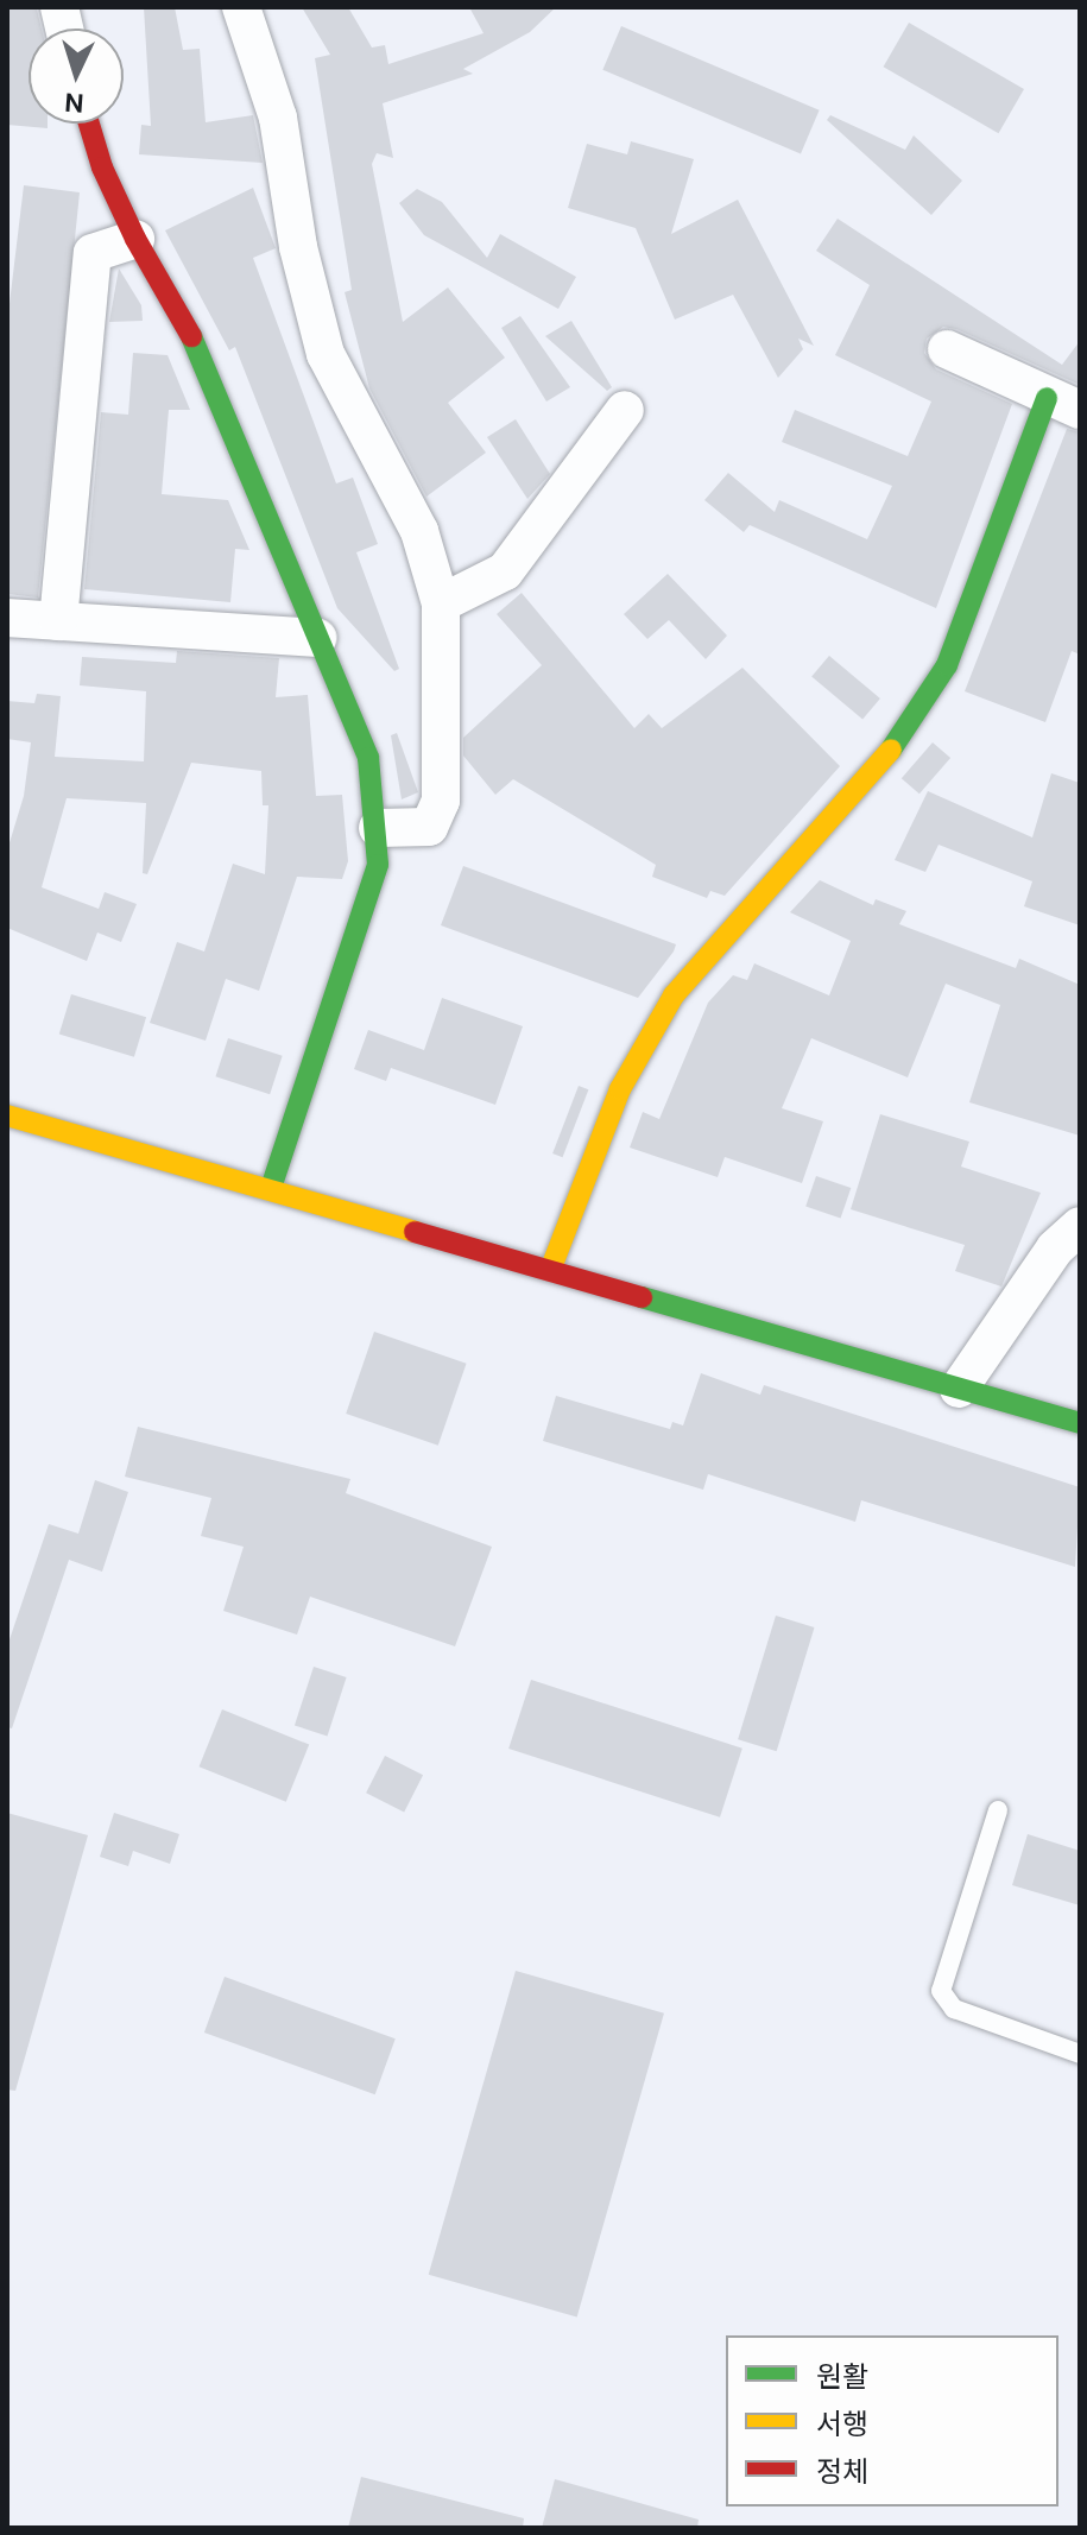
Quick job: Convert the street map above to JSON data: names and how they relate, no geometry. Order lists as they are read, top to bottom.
{
  "legend": ["원활", "서행", "정체"],
  "north": "bottom"
}
